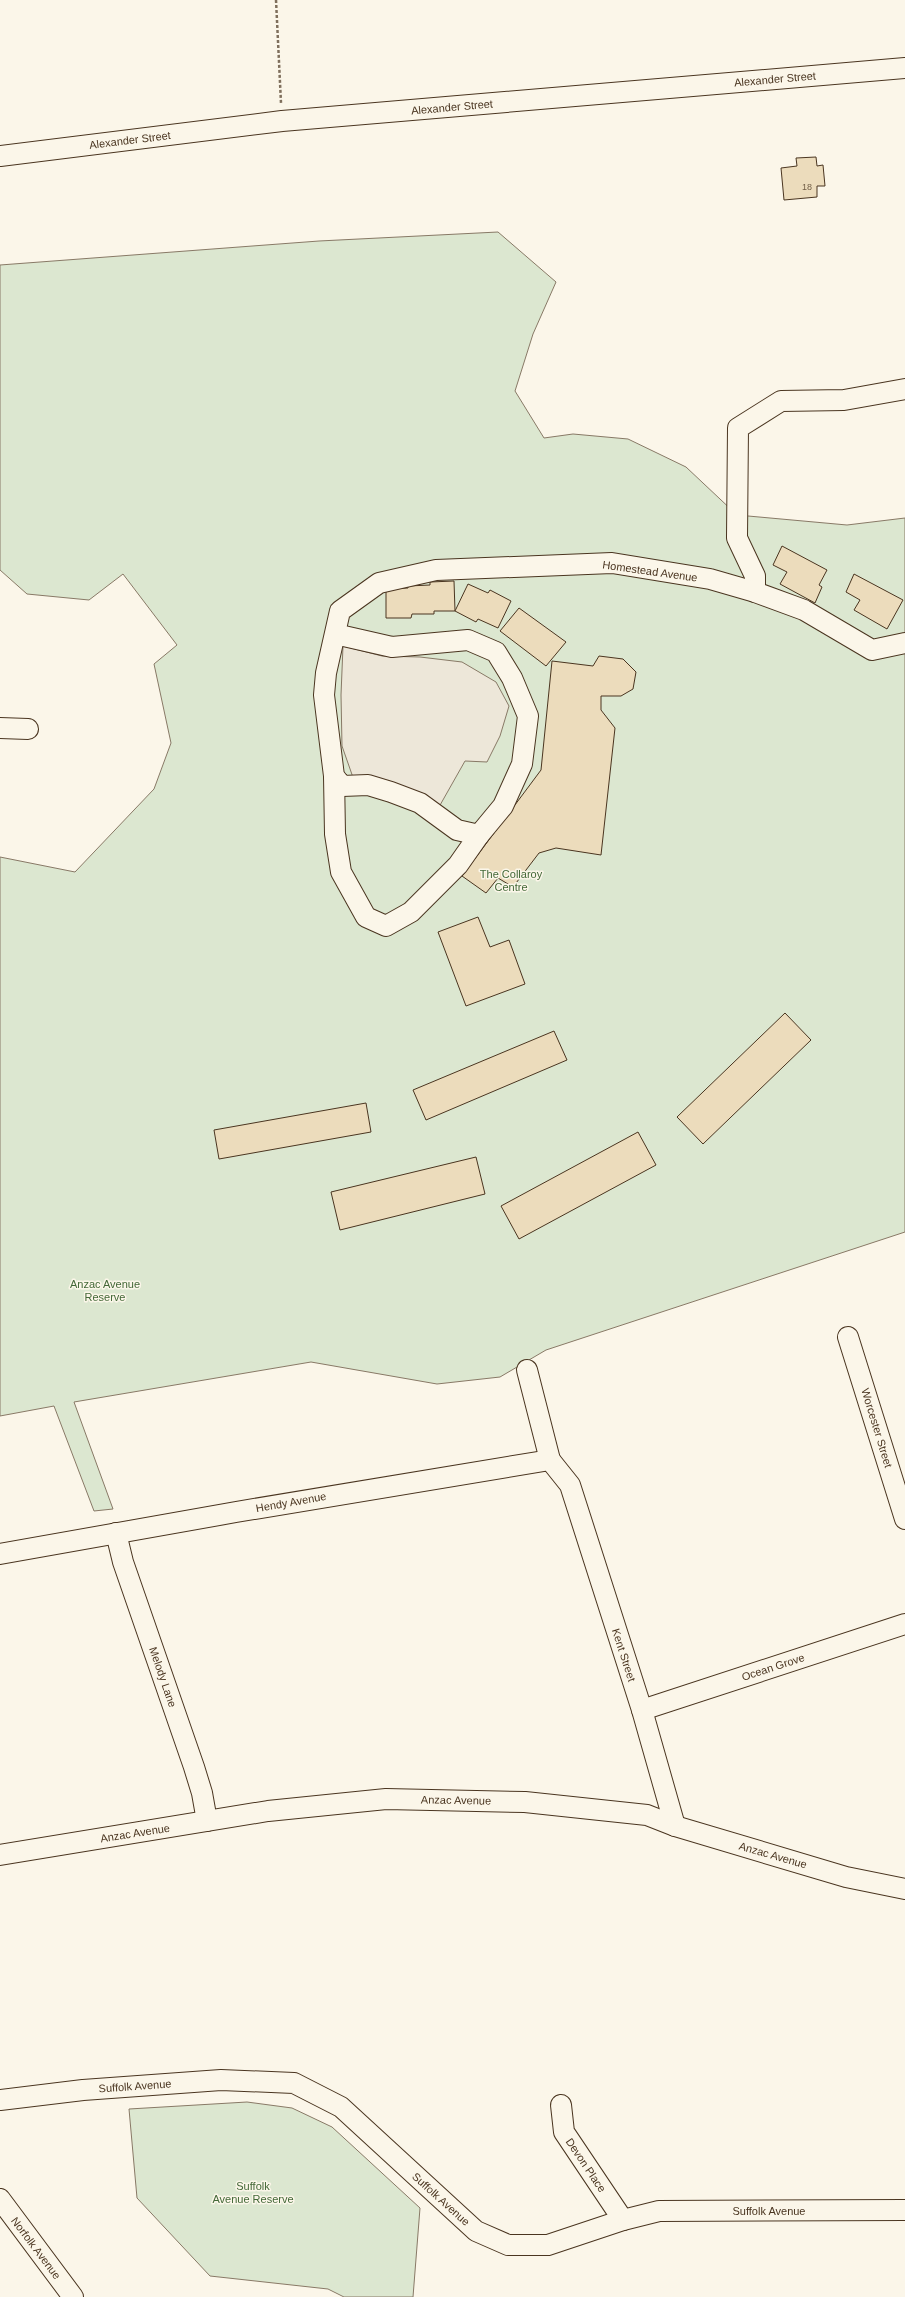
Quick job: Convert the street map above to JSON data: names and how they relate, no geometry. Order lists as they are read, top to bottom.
{
  "streets": {
    "street": [
      "Alexander Street",
      "Homestead Avenue",
      "Worcester Street",
      "Hendy Avenue",
      "Kent Street",
      "Ocean Grove",
      "Melody Lane",
      "Anzac Avenue",
      "Suffolk Avenue",
      "Devon Place",
      "Norfolk Avenue"
    ]
  },
  "crossings": [
    ["Hendy Avenue", "Kent Street"],
    ["Hendy Avenue", "Melody Lane"],
    ["Kent Street", "Ocean Grove"],
    ["Kent Street", "Anzac Avenue"],
    ["Melody Lane", "Anzac Avenue"],
    ["Suffolk Avenue", "Devon Place"]
  ],
  "parks": ["The Collaroy Centre", "Anzac Avenue Reserve", "Suffolk Avenue Reserve"],
  "house_numbers": ["18"]
}
